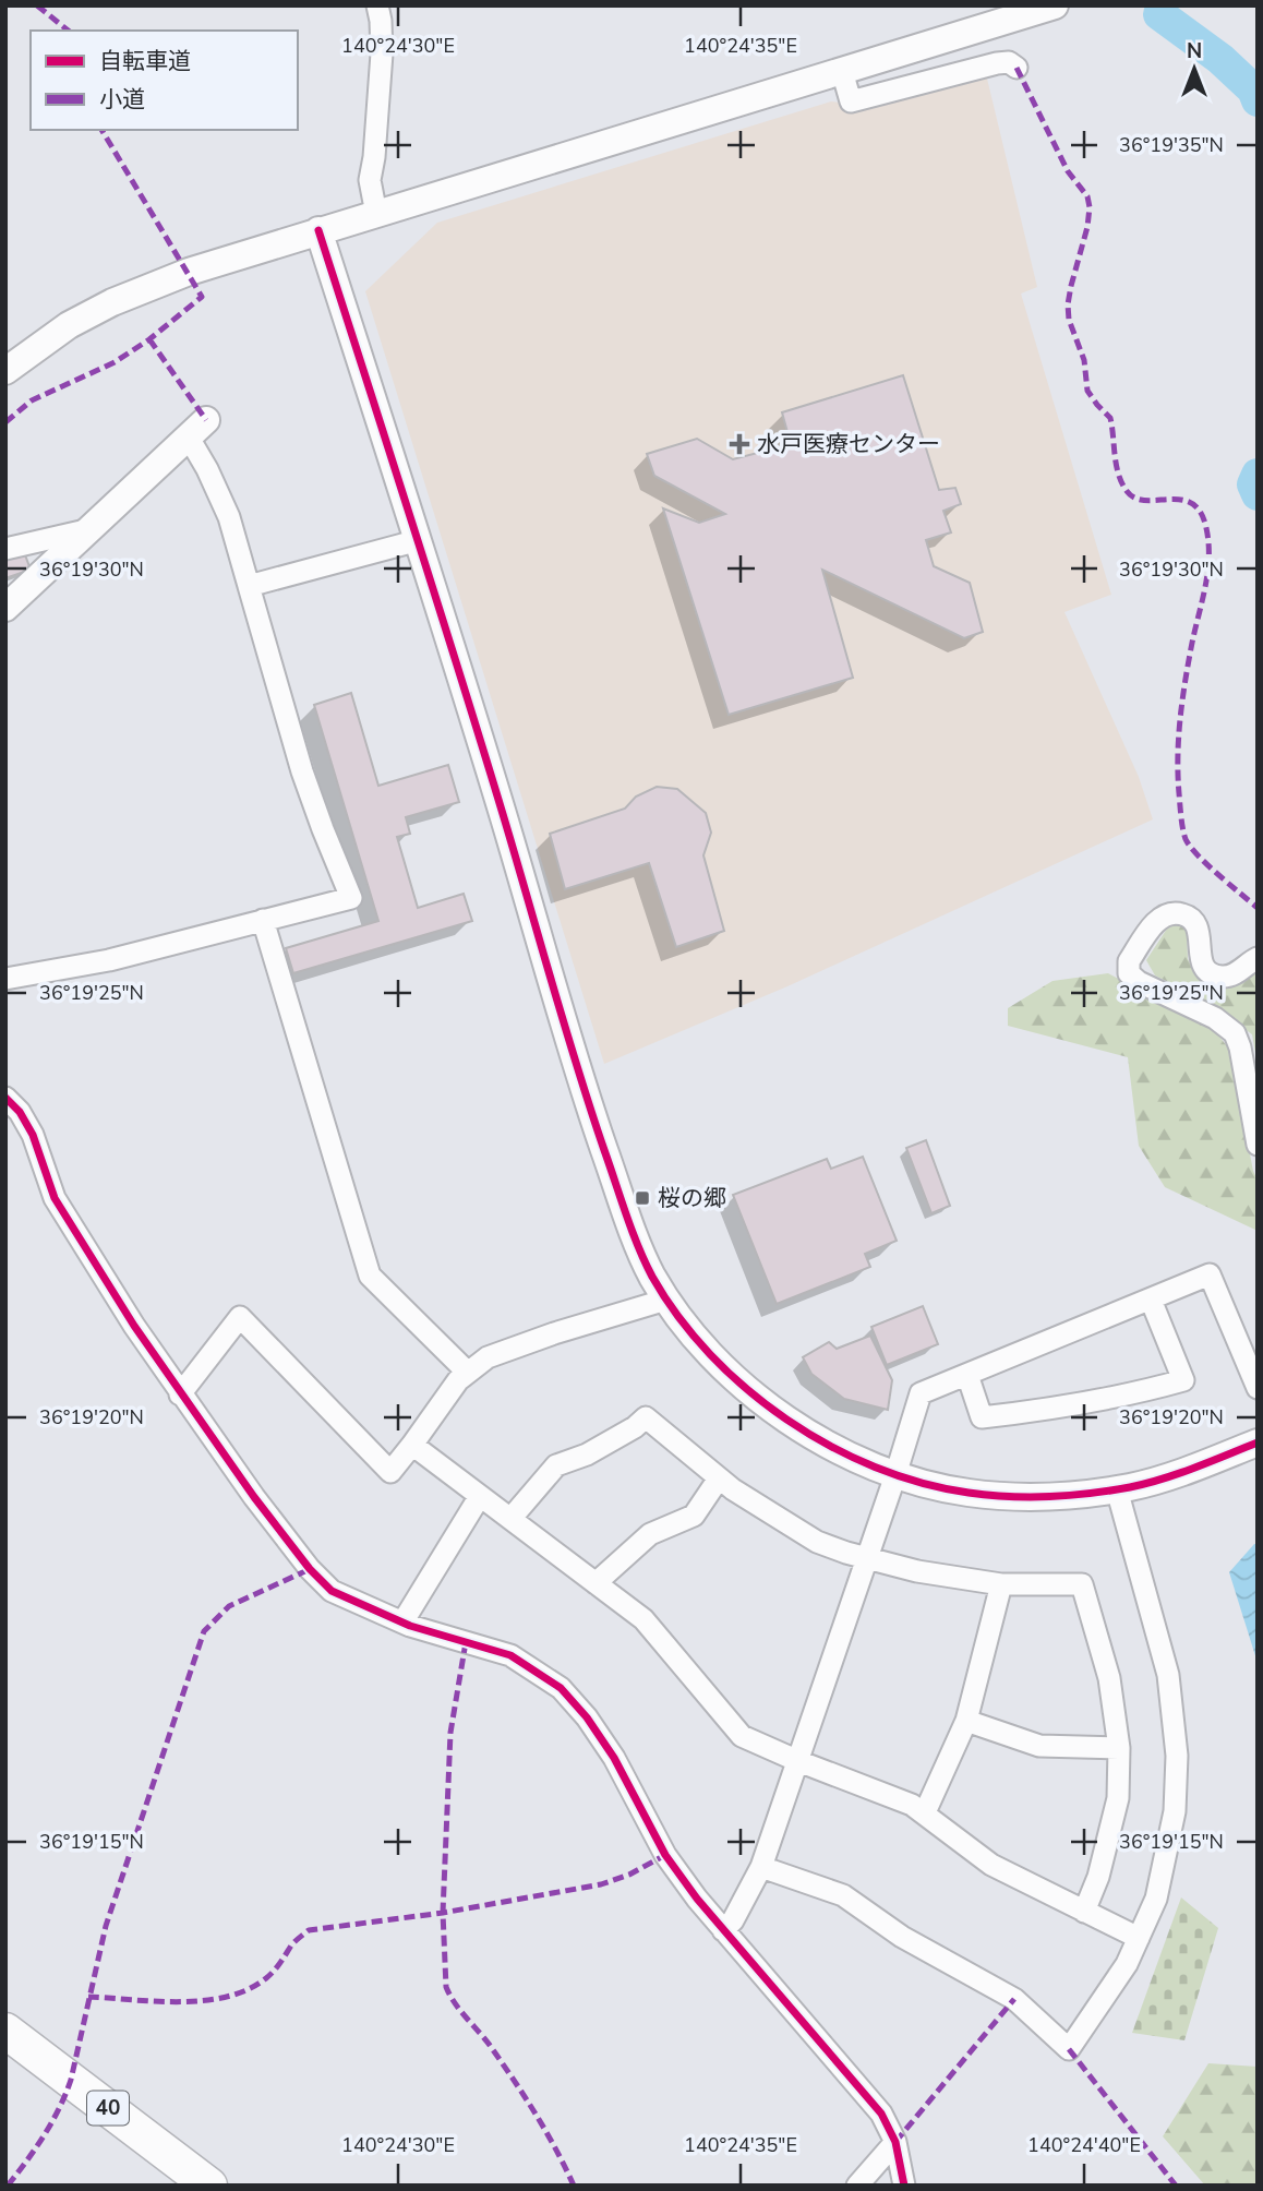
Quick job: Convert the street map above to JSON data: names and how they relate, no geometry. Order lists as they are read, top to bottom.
{
  "streets": {
    "main road": ["40"]
  },
  "places": {
    "health": ["水戸医療センター"],
    "transit": ["桜の郷"]
  },
  "legend": ["自転車道", "小道"],
  "north": "top",
  "coordinates": [
    "140°24'30\"E",
    "140°24'35\"E",
    "36°19'35\"N",
    "36°19'30\"N",
    "36°19'25\"N",
    "36°19'20\"N",
    "36°19'15\"N",
    "140°24'40\"E"
  ]
}
